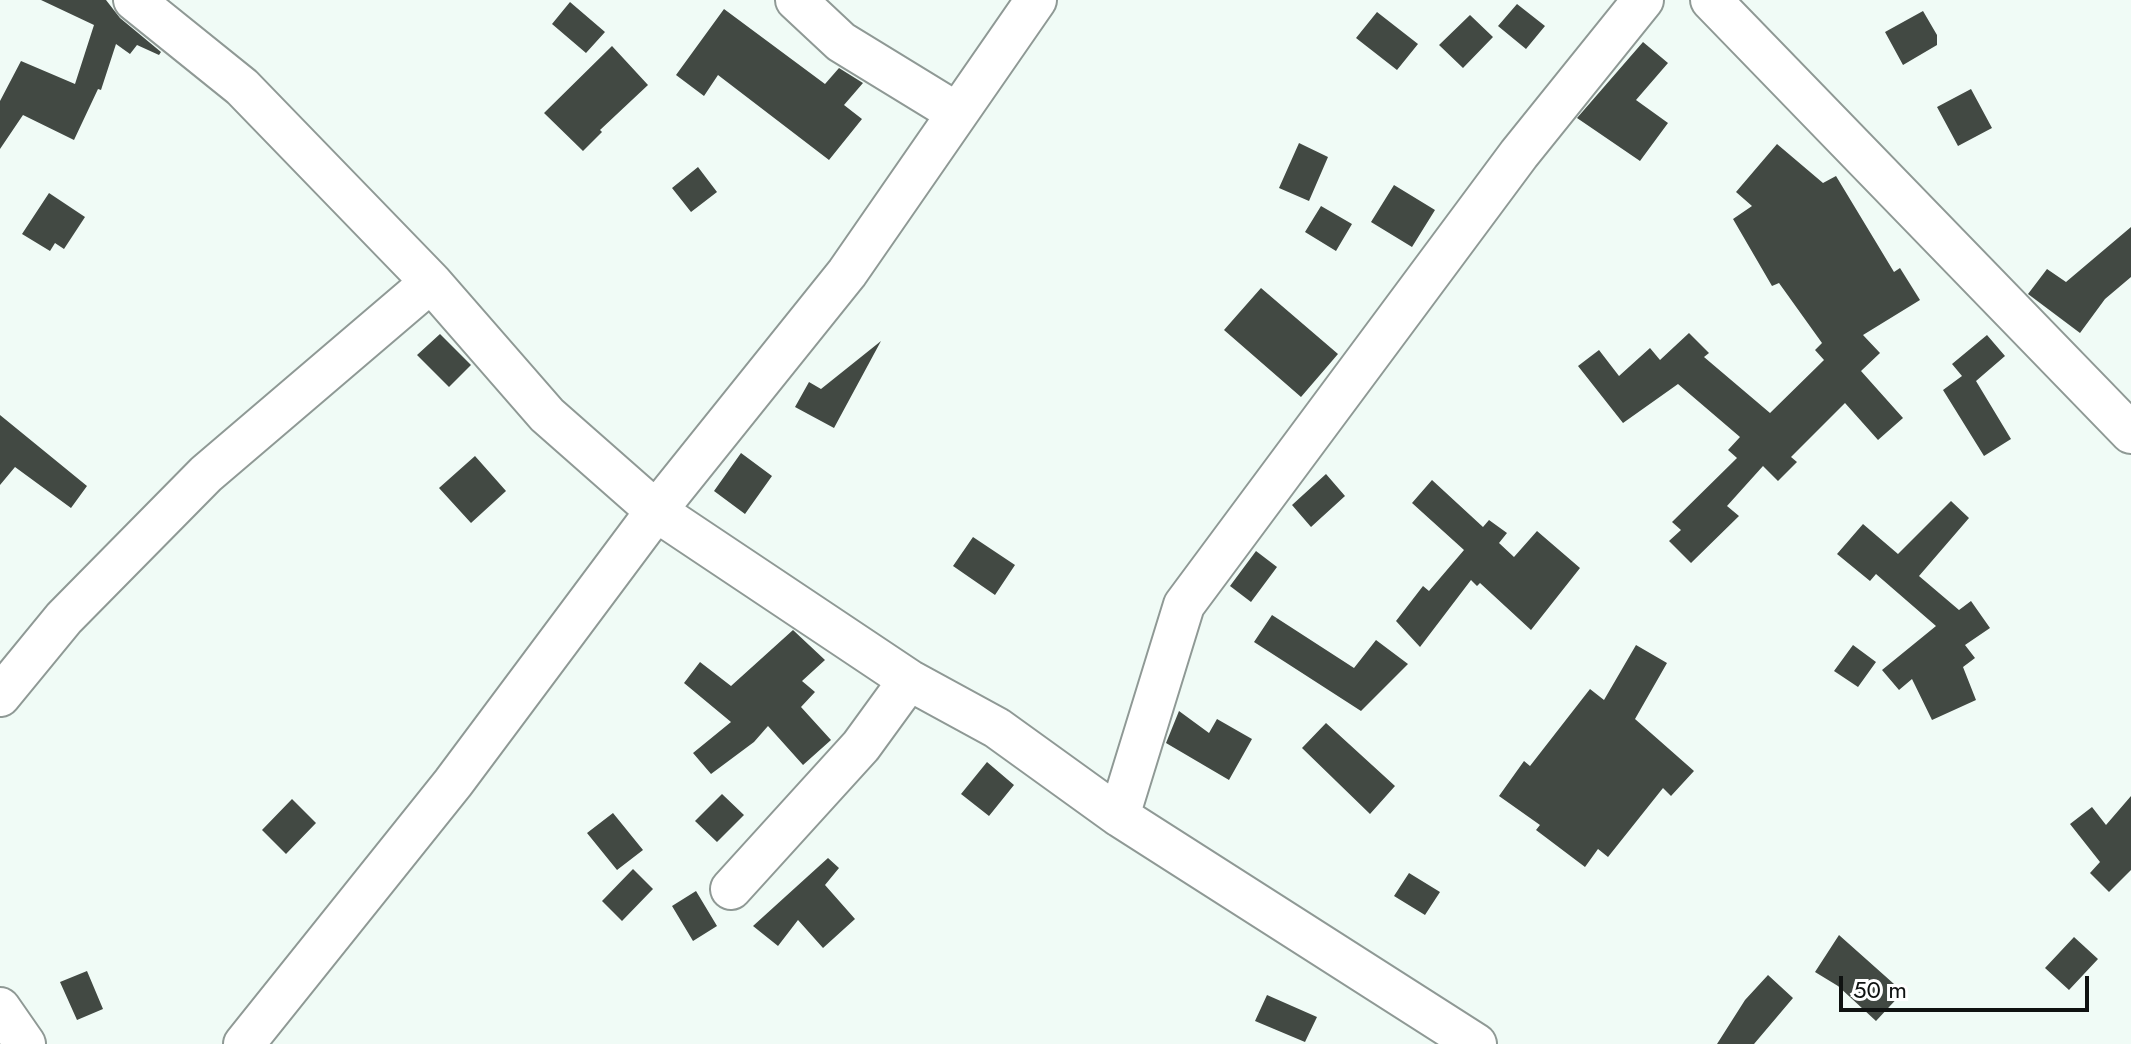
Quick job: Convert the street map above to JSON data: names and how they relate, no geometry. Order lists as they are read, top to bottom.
{
  "scale_bar": "50 m"
}
